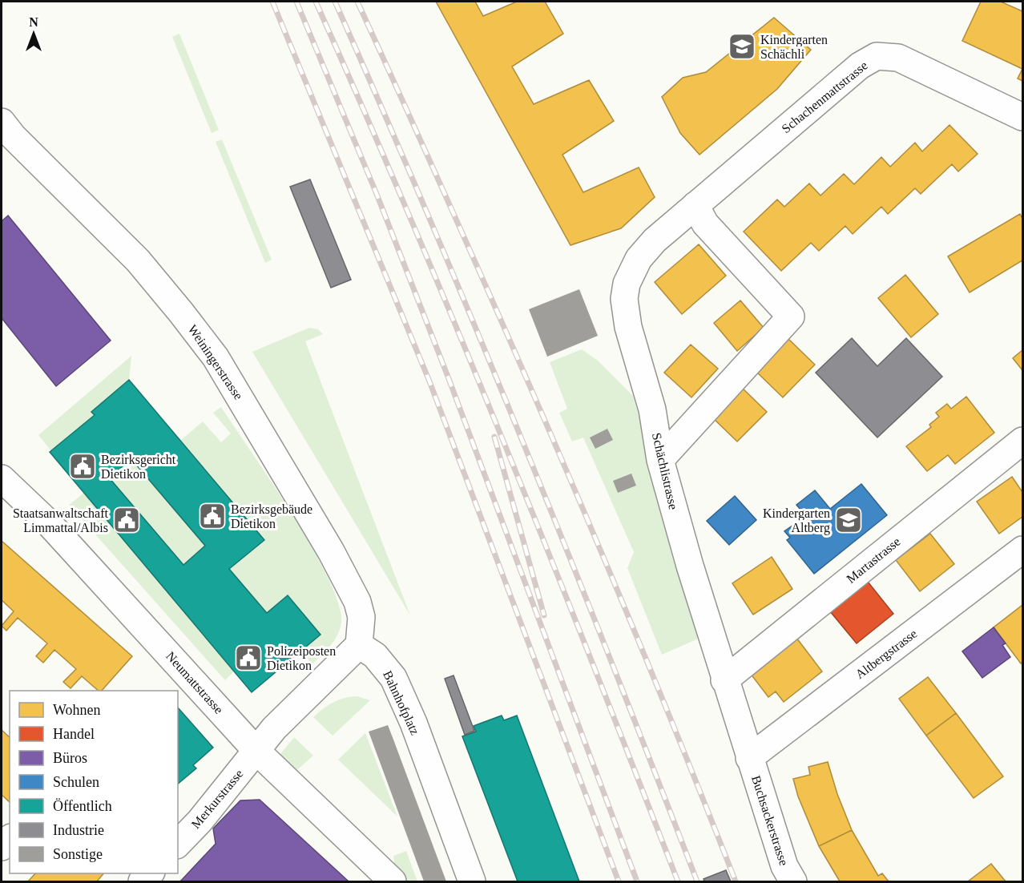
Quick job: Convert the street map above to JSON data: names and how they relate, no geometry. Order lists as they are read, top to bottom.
{
  "streets": {
    "street": [
      "Schachenmattstrasse",
      "Weiningerstrasse",
      "Schächlistrasse",
      "Martastrasse",
      "Altbergstrasse",
      "Neumattstrasse",
      "Bahnhofplatz",
      "Merkurstrasse",
      "Buchsackerstrasse"
    ]
  },
  "crossings": [
    ["Schachenmattstrasse", "Schächlistrasse"],
    ["Weiningerstrasse", "Bahnhofplatz"],
    ["Schächlistrasse", "Martastrasse"],
    ["Schächlistrasse", "Altbergstrasse"],
    ["Schächlistrasse", "Buchsackerstrasse"],
    ["Altbergstrasse", "Buchsackerstrasse"],
    ["Neumattstrasse", "Merkurstrasse"]
  ],
  "places": {
    "school or university": ["Kindergarten Schächli", "Kindergarten Altberg"],
    "public building": [
      "Bezirksgericht Dietikon",
      "Bezirksgebäude Dietikon",
      "Staatsanwaltschaft Limmattal/Albis",
      "Polizeiposten Dietikon"
    ]
  },
  "legend": [
    "Wohnen",
    "Handel",
    "Büros",
    "Schulen",
    "Öffentlich",
    "Industrie",
    "Sonstige"
  ],
  "north": "top"
}
